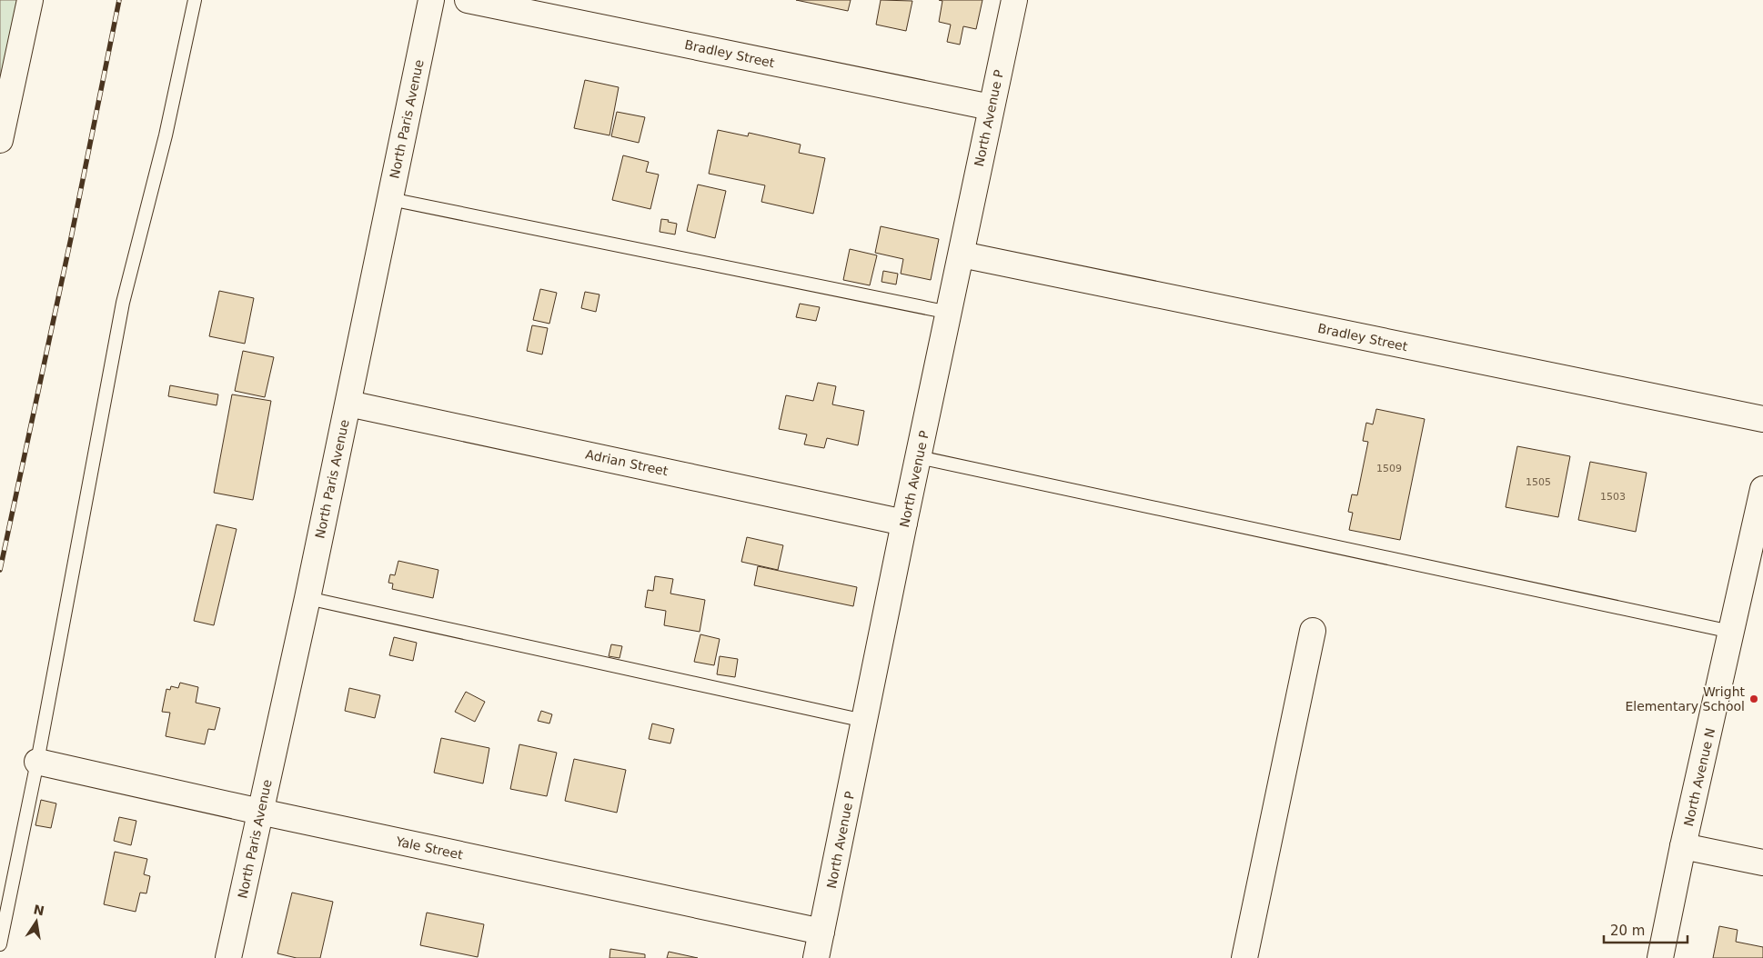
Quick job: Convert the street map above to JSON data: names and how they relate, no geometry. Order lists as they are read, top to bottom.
{
  "streets": {
    "street": [
      "Bradley Street",
      "North Avenue P",
      "North Paris Avenue",
      "Adrian Street",
      "North Avenue N",
      "Yale Street"
    ]
  },
  "crossings": [
    ["Bradley Street", "North Avenue P"],
    ["North Avenue P", "Adrian Street"],
    ["North Avenue P", "Yale Street"],
    ["North Paris Avenue", "Adrian Street"],
    ["North Paris Avenue", "Yale Street"]
  ],
  "places": ["Wright Elementary School"],
  "house_numbers": ["1509", "1505", "1503"],
  "scale_bar": "20 m",
  "north": "top"
}
